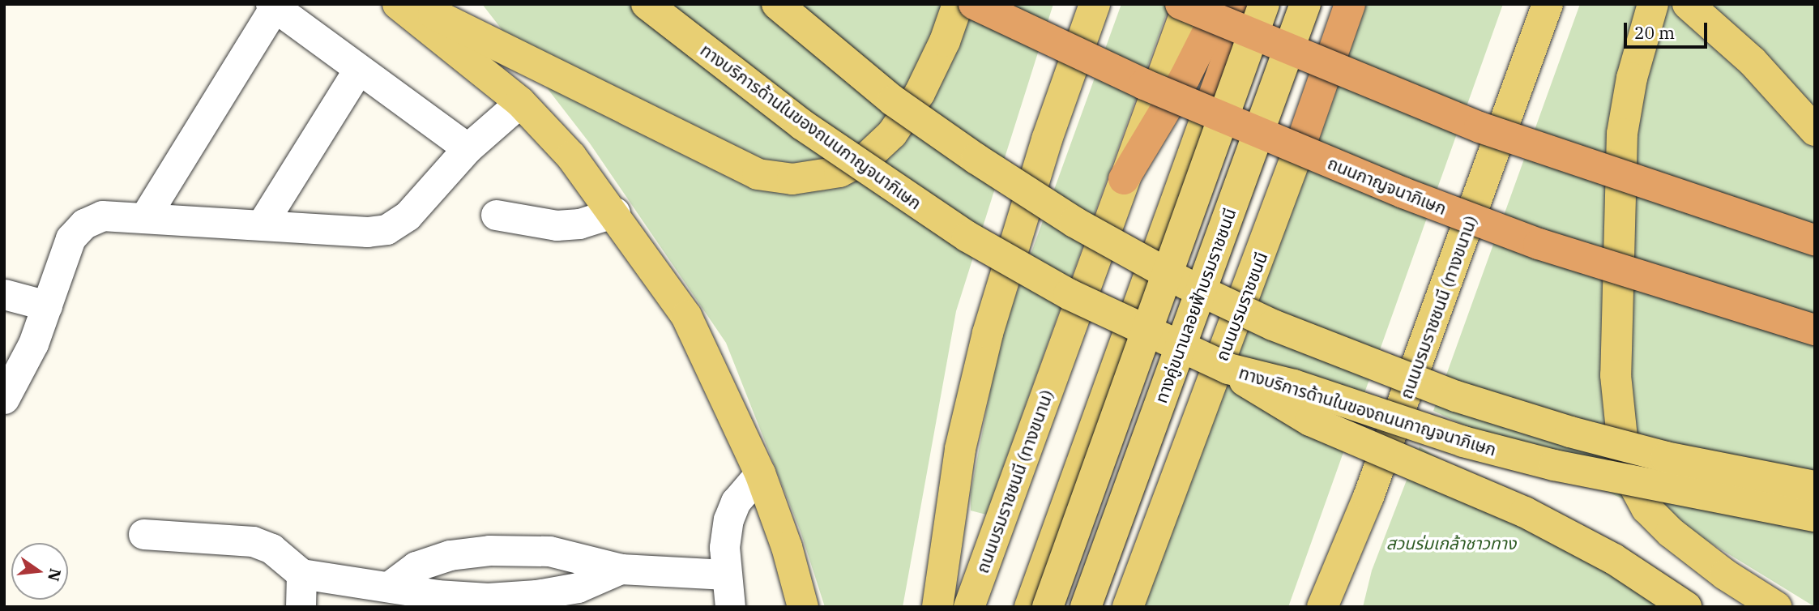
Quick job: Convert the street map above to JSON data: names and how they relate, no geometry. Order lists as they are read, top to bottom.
{
  "streets": {
    "highway": ["ถนนกาญจนาภิเษก", "ถนนบรมราชชนนี"],
    "main road": ["ทางบริการด้านในของถนนกาญจนาภิเษก", "ทางคู่ขนานลอยฟ้าบรมราชชนนี", "ถนนบรมราชชนนี (ทางขนาน)"]
  },
  "parks": ["สวนร่มเกล้าชาวทาง"],
  "scale_bar": "20 m",
  "north": "right"
}
